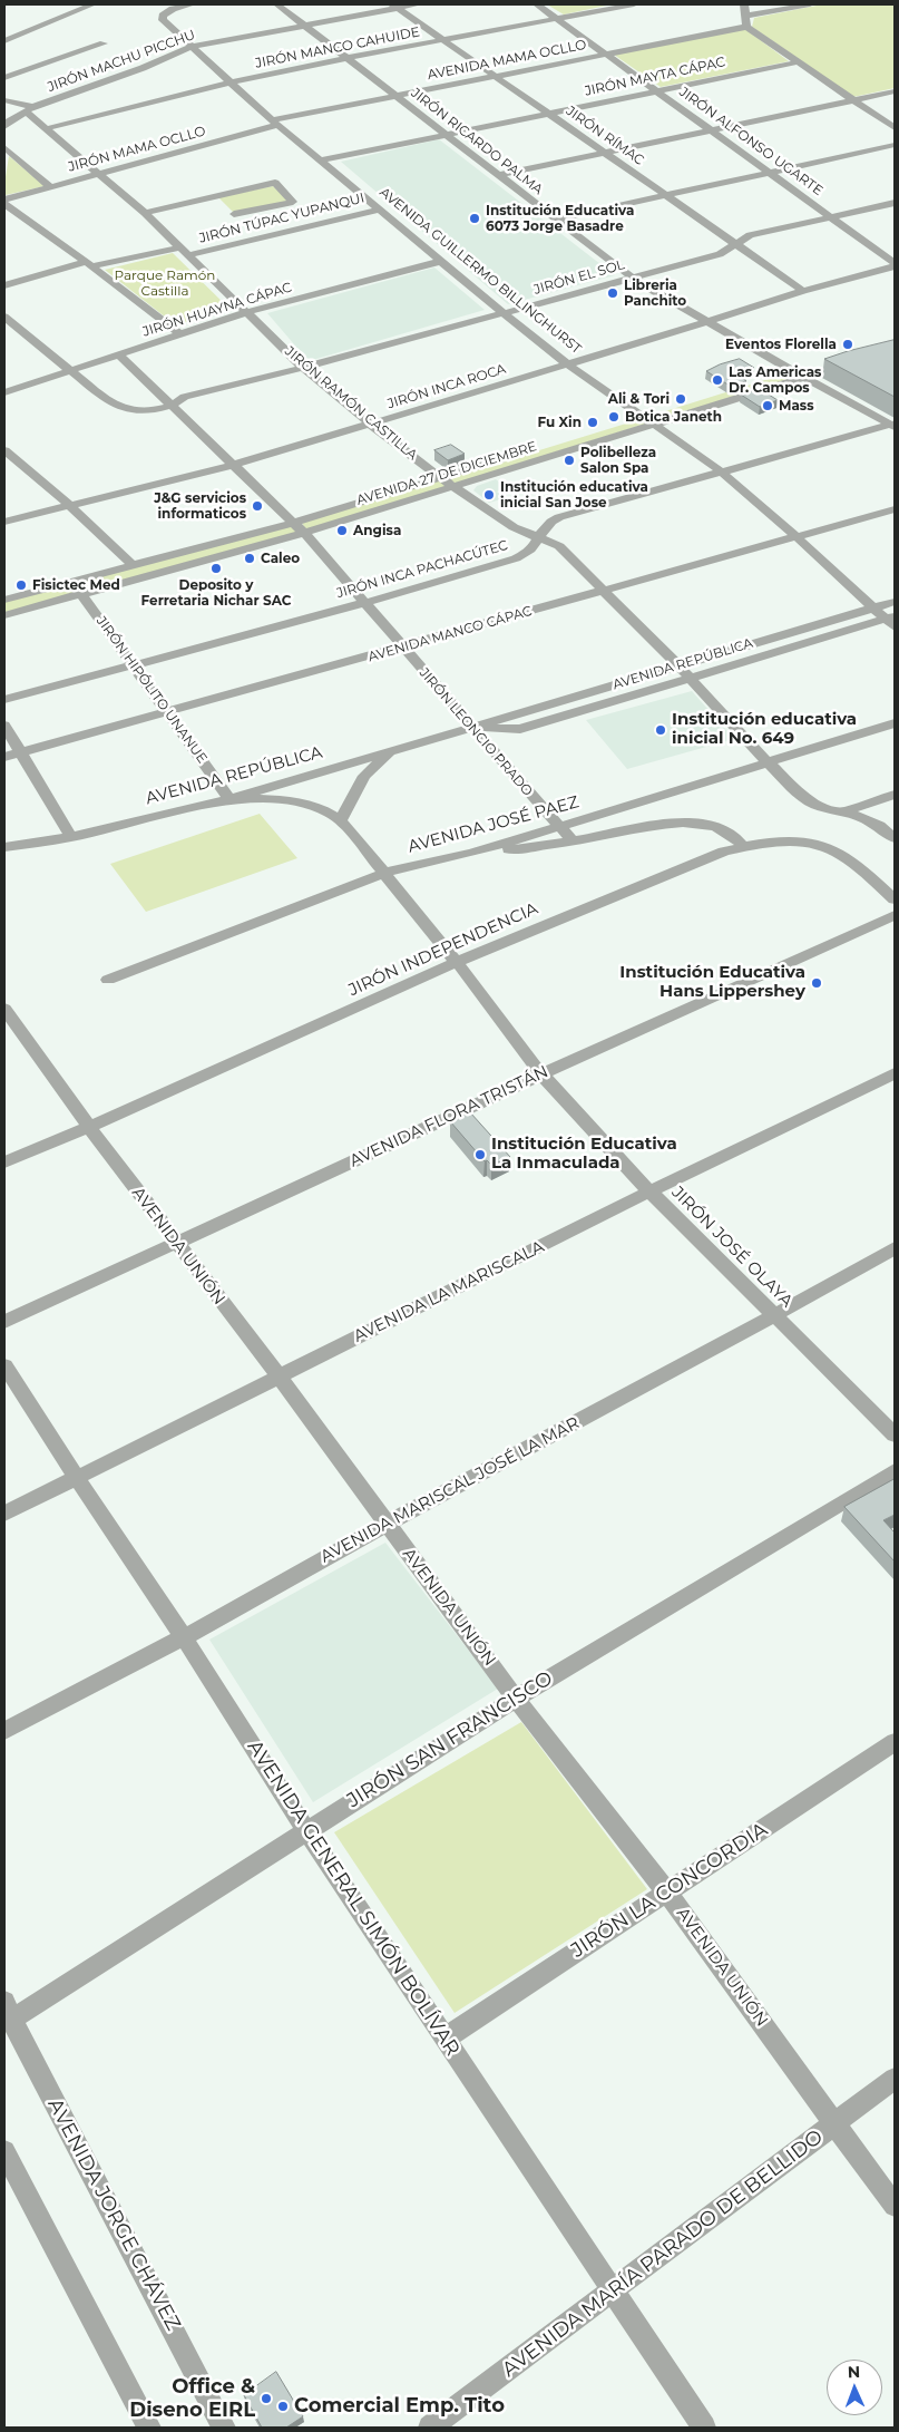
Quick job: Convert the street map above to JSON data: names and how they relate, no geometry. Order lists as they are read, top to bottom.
{
  "streets": {
    "street": [
      "JIRÓN MANCO CAHUIDE",
      "AVENIDA MAMA OCLLO",
      "JIRÓN MACHU PICCHU",
      "JIRÓN MAYTA CÁPAC",
      "JIRÓN RÍMAC",
      "JIRÓN RICARDO PALMA",
      "JIRÓN ALFONSO UGARTE",
      "JIRÓN MAMA OCLLO",
      "JIRÓN TÚPAC YUPANQUI",
      "AVENIDA GUILLERMO BILLINGHURST",
      "JIRÓN EL SOL",
      "JIRÓN HUAYNA CÁPAC",
      "JIRÓN INCA ROCA",
      "JIRÓN RAMÓN CASTILLA",
      "AVENIDA 27 DE DICIEMBRE",
      "JIRÓN INCA PACHACÚTEC",
      "AVENIDA MANCO CÁPAC",
      "AVENIDA REPÚBLICA",
      "JIRÓN HIPÓLITO UNANUE",
      "JIRÓN LEONCIO PRADO",
      "AVENIDA JOSÉ PAEZ",
      "JIRÓN INDEPENDENCIA",
      "AVENIDA FLORA TRISTÁN",
      "AVENIDA UNIÓN",
      "JIRÓN JOSÉ OLAYA",
      "AVENIDA LA MARISCALA",
      "AVENIDA MARISCAL JOSÉ LA MAR",
      "JIRÓN SAN FRANCISCO",
      "JIRÓN LA CONCORDIA",
      "AVENIDA GENERAL SIMÓN BOLÍVAR",
      "AVENIDA JORGE CHÁVEZ",
      "AVENIDA MARÍA PARADO DE BELLIDO"
    ]
  },
  "crossings": [
    ["JIRÓN MANCO CAHUIDE", "JIRÓN RÍMAC"],
    ["JIRÓN MANCO CAHUIDE", "JIRÓN RICARDO PALMA"],
    ["JIRÓN MANCO CAHUIDE", "JIRÓN ALFONSO UGARTE"],
    ["JIRÓN MANCO CAHUIDE", "AVENIDA GUILLERMO BILLINGHURST"],
    ["JIRÓN MANCO CAHUIDE", "JIRÓN RAMÓN CASTILLA"],
    ["AVENIDA MAMA OCLLO", "JIRÓN RÍMAC"],
    ["AVENIDA MAMA OCLLO", "JIRÓN RICARDO PALMA"],
    ["AVENIDA MAMA OCLLO", "JIRÓN ALFONSO UGARTE"],
    ["AVENIDA MAMA OCLLO", "JIRÓN MAMA OCLLO"],
    ["AVENIDA MAMA OCLLO", "AVENIDA GUILLERMO BILLINGHURST"],
    ["JIRÓN MACHU PICCHU", "JIRÓN RÍMAC"],
    ["JIRÓN MACHU PICCHU", "JIRÓN RICARDO PALMA"],
    ["JIRÓN MACHU PICCHU", "AVENIDA GUILLERMO BILLINGHURST"],
    ["JIRÓN MACHU PICCHU", "JIRÓN RAMÓN CASTILLA"],
    ["JIRÓN MAYTA CÁPAC", "JIRÓN RÍMAC"],
    ["JIRÓN MAYTA CÁPAC", "JIRÓN RICARDO PALMA"],
    ["JIRÓN MAYTA CÁPAC", "JIRÓN ALFONSO UGARTE"],
    ["JIRÓN MAYTA CÁPAC", "AVENIDA GUILLERMO BILLINGHURST"],
    ["JIRÓN RÍMAC", "JIRÓN EL SOL"],
    ["JIRÓN RÍMAC", "JIRÓN INCA ROCA"],
    ["JIRÓN RICARDO PALMA", "JIRÓN EL SOL"],
    ["JIRÓN RICARDO PALMA", "JIRÓN INCA ROCA"],
    ["JIRÓN RICARDO PALMA", "AVENIDA 27 DE DICIEMBRE"],
    ["JIRÓN RICARDO PALMA", "JIRÓN INCA PACHACÚTEC"],
    ["JIRÓN ALFONSO UGARTE", "JIRÓN EL SOL"],
    ["JIRÓN ALFONSO UGARTE", "JIRÓN INCA ROCA"],
    ["JIRÓN MAMA OCLLO", "AVENIDA GUILLERMO BILLINGHURST"],
    ["JIRÓN MAMA OCLLO", "JIRÓN RAMÓN CASTILLA"],
    ["JIRÓN TÚPAC YUPANQUI", "AVENIDA GUILLERMO BILLINGHURST"],
    ["JIRÓN TÚPAC YUPANQUI", "JIRÓN RAMÓN CASTILLA"],
    ["AVENIDA GUILLERMO BILLINGHURST", "JIRÓN EL SOL"],
    ["AVENIDA GUILLERMO BILLINGHURST", "JIRÓN HUAYNA CÁPAC"],
    ["AVENIDA GUILLERMO BILLINGHURST", "JIRÓN INCA ROCA"],
    ["AVENIDA GUILLERMO BILLINGHURST", "AVENIDA 27 DE DICIEMBRE"],
    ["AVENIDA GUILLERMO BILLINGHURST", "JIRÓN INCA PACHACÚTEC"],
    ["AVENIDA GUILLERMO BILLINGHURST", "AVENIDA MANCO CÁPAC"],
    ["AVENIDA GUILLERMO BILLINGHURST", "AVENIDA REPÚBLICA"],
    ["JIRÓN EL SOL", "JIRÓN RAMÓN CASTILLA"],
    ["JIRÓN EL SOL", "JIRÓN LEONCIO PRADO"],
    ["JIRÓN HUAYNA CÁPAC", "JIRÓN RAMÓN CASTILLA"],
    ["JIRÓN HUAYNA CÁPAC", "JIRÓN LEONCIO PRADO"],
    ["JIRÓN INCA ROCA", "JIRÓN RAMÓN CASTILLA"],
    ["JIRÓN INCA ROCA", "JIRÓN LEONCIO PRADO"],
    ["JIRÓN RAMÓN CASTILLA", "AVENIDA 27 DE DICIEMBRE"],
    ["JIRÓN RAMÓN CASTILLA", "JIRÓN INCA PACHACÚTEC"],
    ["JIRÓN RAMÓN CASTILLA", "AVENIDA MANCO CÁPAC"],
    ["JIRÓN RAMÓN CASTILLA", "AVENIDA REPÚBLICA"],
    ["JIRÓN RAMÓN CASTILLA", "AVENIDA JOSÉ PAEZ"],
    ["AVENIDA 27 DE DICIEMBRE", "JIRÓN HIPÓLITO UNANUE"],
    ["AVENIDA 27 DE DICIEMBRE", "JIRÓN LEONCIO PRADO"],
    ["JIRÓN INCA PACHACÚTEC", "JIRÓN HIPÓLITO UNANUE"],
    ["JIRÓN INCA PACHACÚTEC", "JIRÓN LEONCIO PRADO"],
    ["AVENIDA MANCO CÁPAC", "JIRÓN HIPÓLITO UNANUE"],
    ["AVENIDA MANCO CÁPAC", "JIRÓN LEONCIO PRADO"],
    ["AVENIDA REPÚBLICA", "JIRÓN HIPÓLITO UNANUE"],
    ["AVENIDA REPÚBLICA", "JIRÓN LEONCIO PRADO"],
    ["AVENIDA REPÚBLICA", "JIRÓN JOSÉ OLAYA"],
    ["JIRÓN HIPÓLITO UNANUE", "JIRÓN JOSÉ OLAYA"],
    ["JIRÓN LEONCIO PRADO", "AVENIDA JOSÉ PAEZ"],
    ["AVENIDA JOSÉ PAEZ", "JIRÓN JOSÉ OLAYA"],
    ["JIRÓN INDEPENDENCIA", "AVENIDA UNIÓN"],
    ["JIRÓN INDEPENDENCIA", "JIRÓN JOSÉ OLAYA"],
    ["AVENIDA FLORA TRISTÁN", "AVENIDA UNIÓN"],
    ["AVENIDA FLORA TRISTÁN", "JIRÓN JOSÉ OLAYA"],
    ["AVENIDA UNIÓN", "AVENIDA LA MARISCALA"],
    ["AVENIDA UNIÓN", "AVENIDA MARISCAL JOSÉ LA MAR"],
    ["AVENIDA UNIÓN", "JIRÓN SAN FRANCISCO"],
    ["AVENIDA UNIÓN", "JIRÓN LA CONCORDIA"],
    ["AVENIDA UNIÓN", "AVENIDA MARÍA PARADO DE BELLIDO"],
    ["JIRÓN JOSÉ OLAYA", "AVENIDA LA MARISCALA"],
    ["JIRÓN JOSÉ OLAYA", "AVENIDA MARISCAL JOSÉ LA MAR"],
    ["AVENIDA LA MARISCALA", "AVENIDA GENERAL SIMÓN BOLÍVAR"],
    ["AVENIDA MARISCAL JOSÉ LA MAR", "AVENIDA GENERAL SIMÓN BOLÍVAR"],
    ["JIRÓN SAN FRANCISCO", "AVENIDA GENERAL SIMÓN BOLÍVAR"],
    ["JIRÓN SAN FRANCISCO", "AVENIDA JORGE CHÁVEZ"],
    ["JIRÓN LA CONCORDIA", "AVENIDA GENERAL SIMÓN BOLÍVAR"],
    ["AVENIDA GENERAL SIMÓN BOLÍVAR", "AVENIDA MARÍA PARADO DE BELLIDO"]
  ],
  "parks": ["Parque Ramón Castilla"],
  "places": [
    "Institución Educativa 6073 Jorge Basadre",
    "Libreria Panchito",
    "Eventos Florella",
    "Las Americas Dr. Campos",
    "Ali & Tori",
    "Mass",
    "Botica Janeth",
    "Fu Xin",
    "Polibelleza Salon Spa",
    "Institución educativa inicial San Jose",
    "J&G servicios informaticos",
    "Angisa",
    "Caleo",
    "Deposito y Ferretaria Nichar SAC",
    "Fisictec Med",
    "Institución educativa inicial No. 649",
    "Institución Educativa Hans Lippershey",
    "Institución Educativa La Inmaculada",
    "Office & Diseno EIRL",
    "Comercial Emp. Tito"
  ],
  "north": "top"
}
